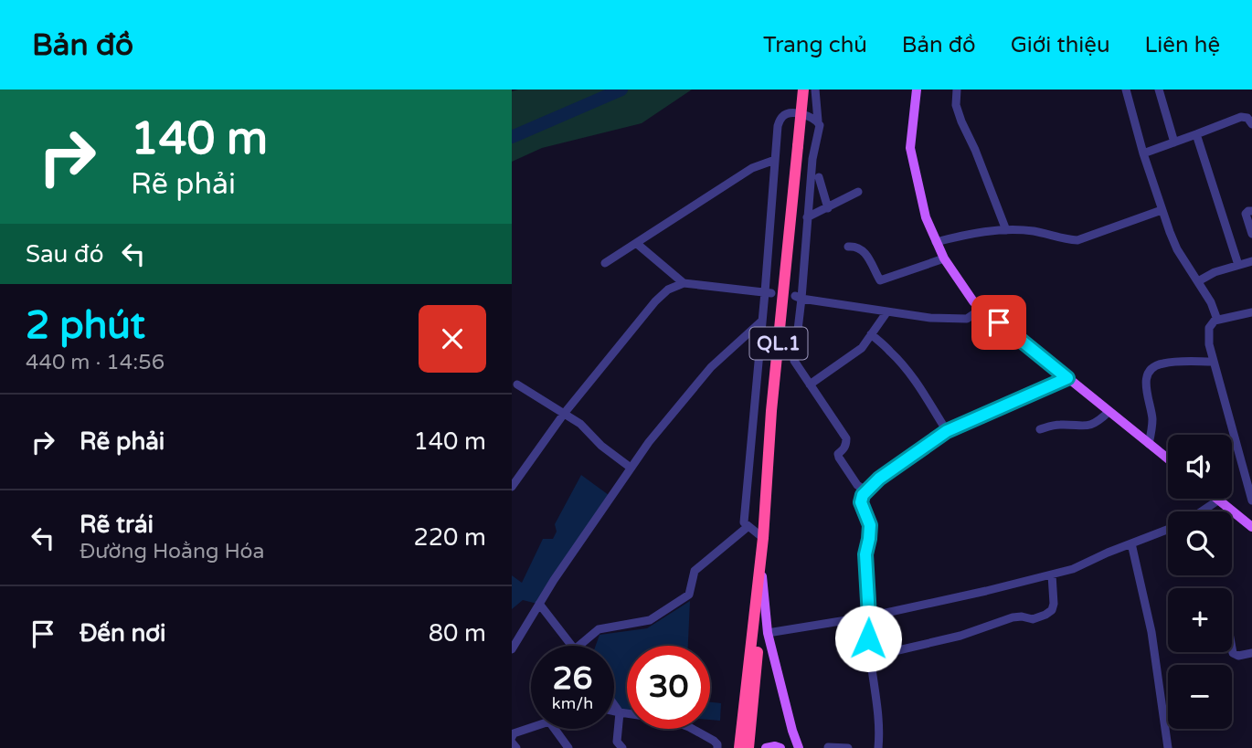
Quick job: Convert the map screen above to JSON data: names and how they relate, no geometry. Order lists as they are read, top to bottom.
{
  "streets": {
    "highway": ["QL.1"]
  },
  "page": {
    "header": "Bản đồ",
    "nav": [
      "Trang chủ",
      "Bản đồ",
      "Giới thiệu",
      "Liên hệ"
    ],
    "turn": ["140 m", "Rẽ phải"],
    "then": "Sau đó",
    "heading": ["2 phút", "440 m · 14:56"],
    "list": [
      {
        "name": "Rẽ phải",
        "value": "140 m"
      },
      {
        "name": "Rẽ trái",
        "note": "Đường Hoằng Hóa",
        "value": "220 m"
      },
      {
        "name": "Đến nơi",
        "value": "80 m"
      }
    ],
    "map_buttons": ["+", "−"],
    "speed": "26 km/h",
    "limit": "30"
  }
}
